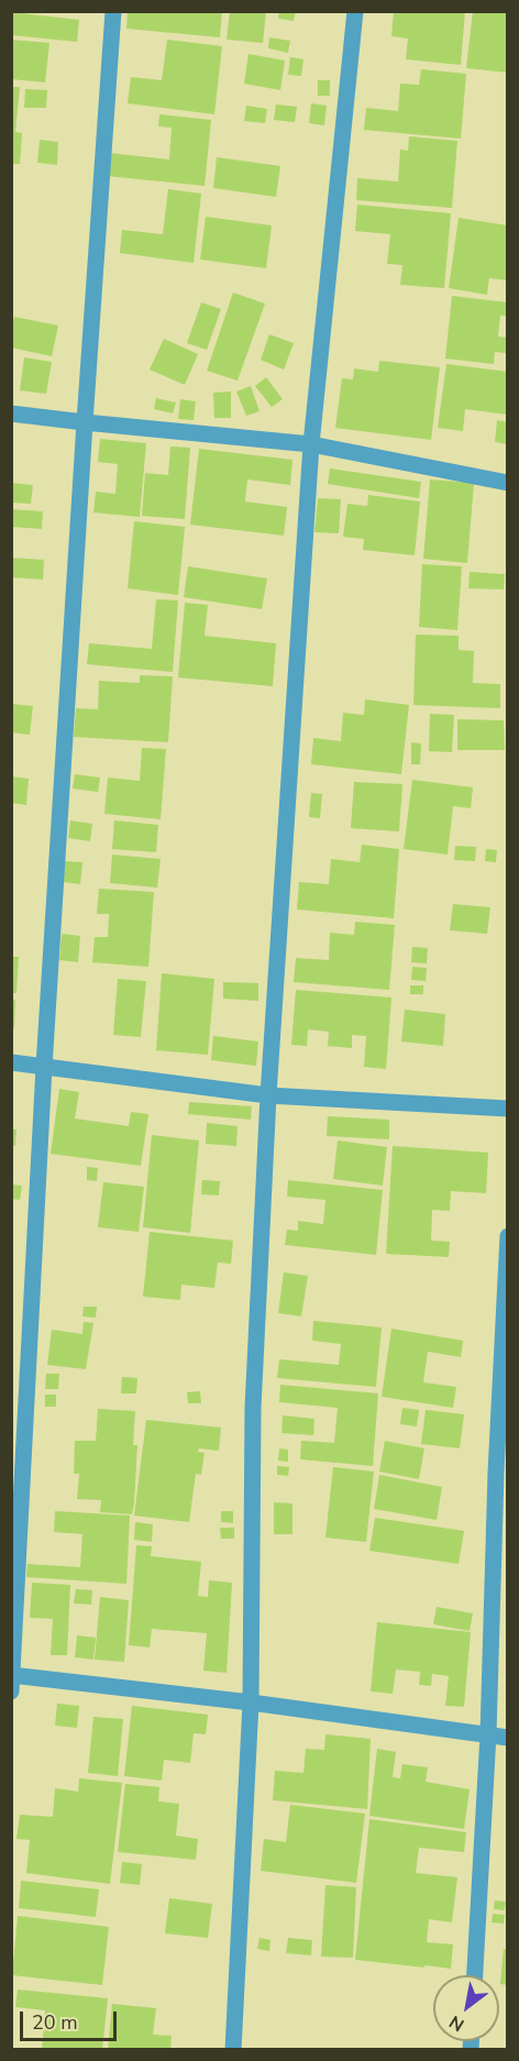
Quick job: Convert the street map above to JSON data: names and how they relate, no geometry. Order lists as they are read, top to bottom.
{
  "scale_bar": "20 m",
  "north": "bottom left"
}
